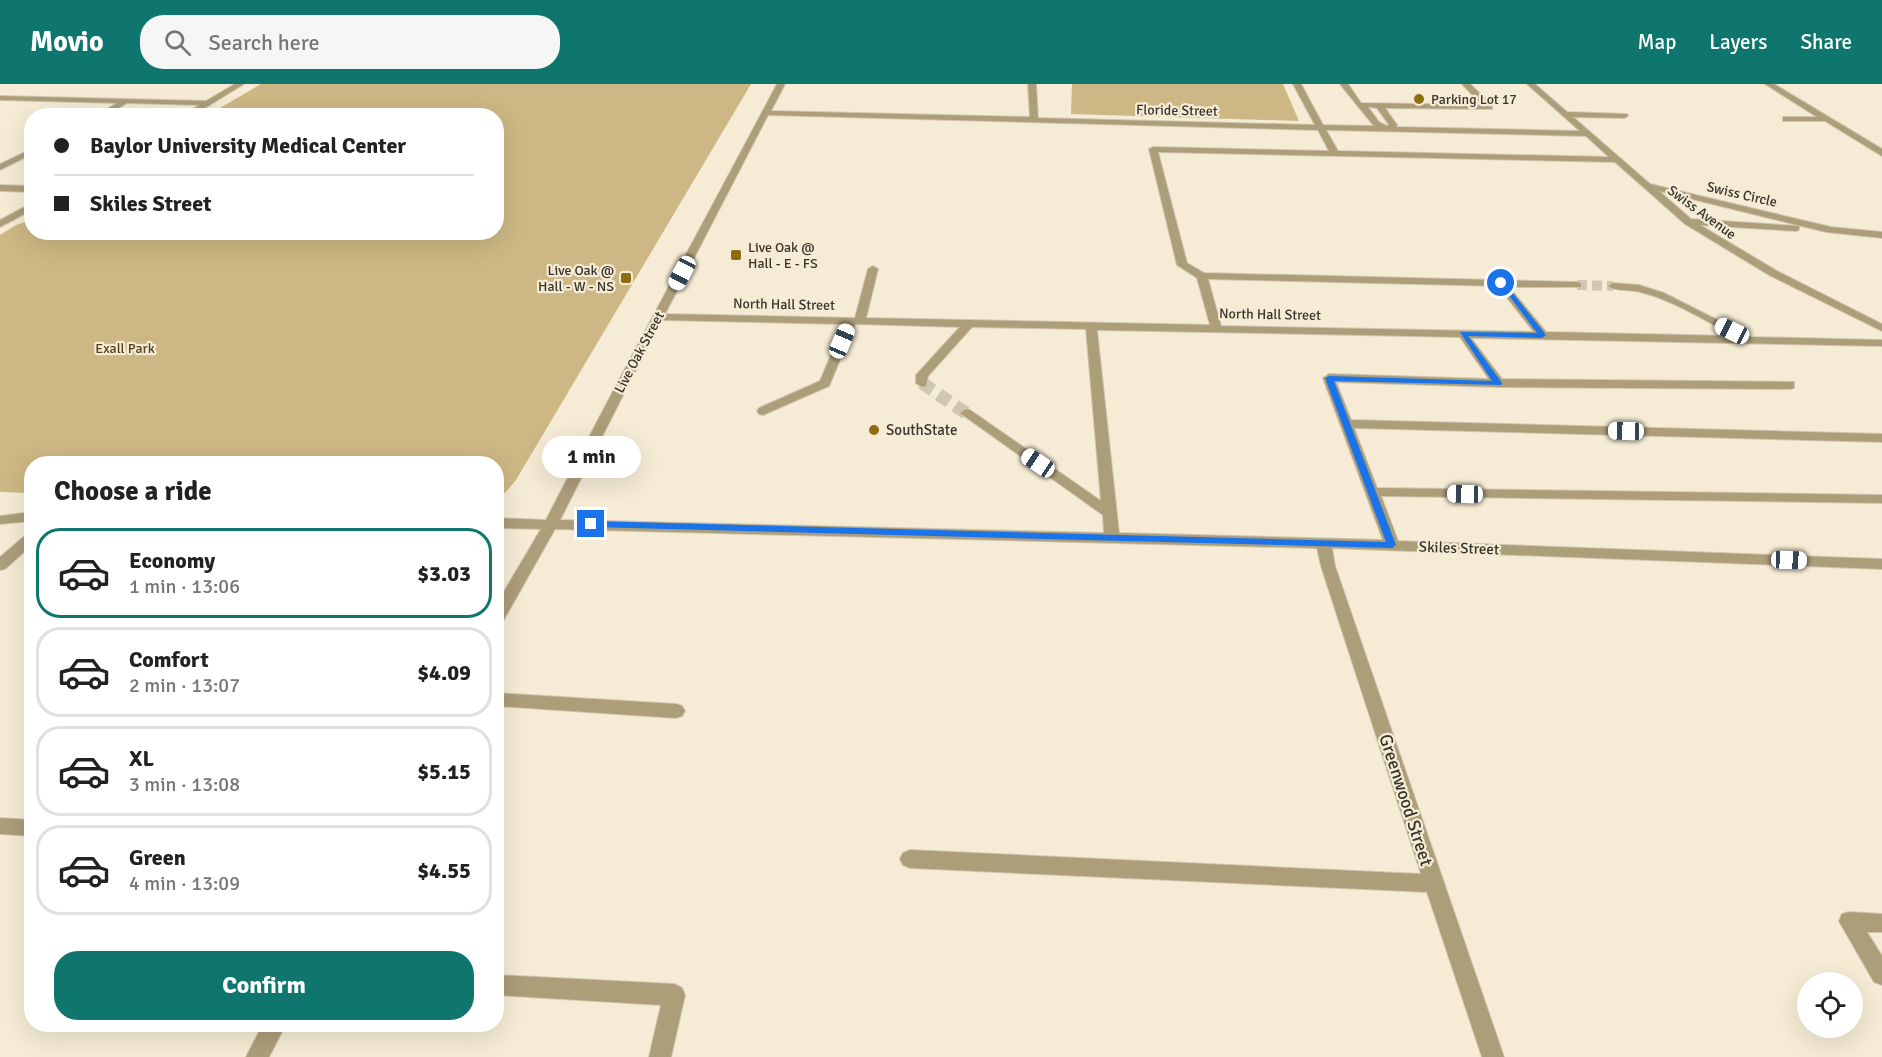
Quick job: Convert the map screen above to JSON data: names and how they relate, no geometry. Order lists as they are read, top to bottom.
{
  "streets": {
    "street": [
      "Floride Street",
      "Swiss Circle",
      "Swiss Avenue",
      "North Hall Street",
      "Live Oak Street",
      "Skiles Street",
      "Greenwood Street"
    ]
  },
  "crossings": [
    ["Floride Street", "Swiss Avenue"],
    ["Floride Street", "Live Oak Street"],
    ["Swiss Circle", "Swiss Avenue"],
    ["North Hall Street", "Live Oak Street"],
    ["Live Oak Street", "Skiles Street"],
    ["Skiles Street", "Greenwood Street"]
  ],
  "parks": ["Exall Park"],
  "places": {
    "other": ["Parking Lot 17", "SouthState"],
    "transit": ["Live Oak @ Hall - E - FS", "Live Oak @ Hall - W - NS"]
  },
  "page": {
    "header": "Movio",
    "search": "Search here",
    "nav": ["Map", "Layers", "Share"],
    "banner": ["Baylor University Medical Center", "Skiles Street"],
    "bubble": "1 min",
    "heading": "Choose a ride",
    "list": [
      {
        "name": "Economy",
        "note": "1 min · 13:06",
        "value": "$3.03"
      },
      {
        "name": "Comfort",
        "note": "2 min · 13:07",
        "value": "$4.09"
      },
      {
        "name": "XL",
        "note": "3 min · 13:08",
        "value": "$5.15"
      },
      {
        "name": "Green",
        "note": "4 min · 13:09",
        "value": "$4.55"
      }
    ],
    "buttons": "Confirm"
  }
}
